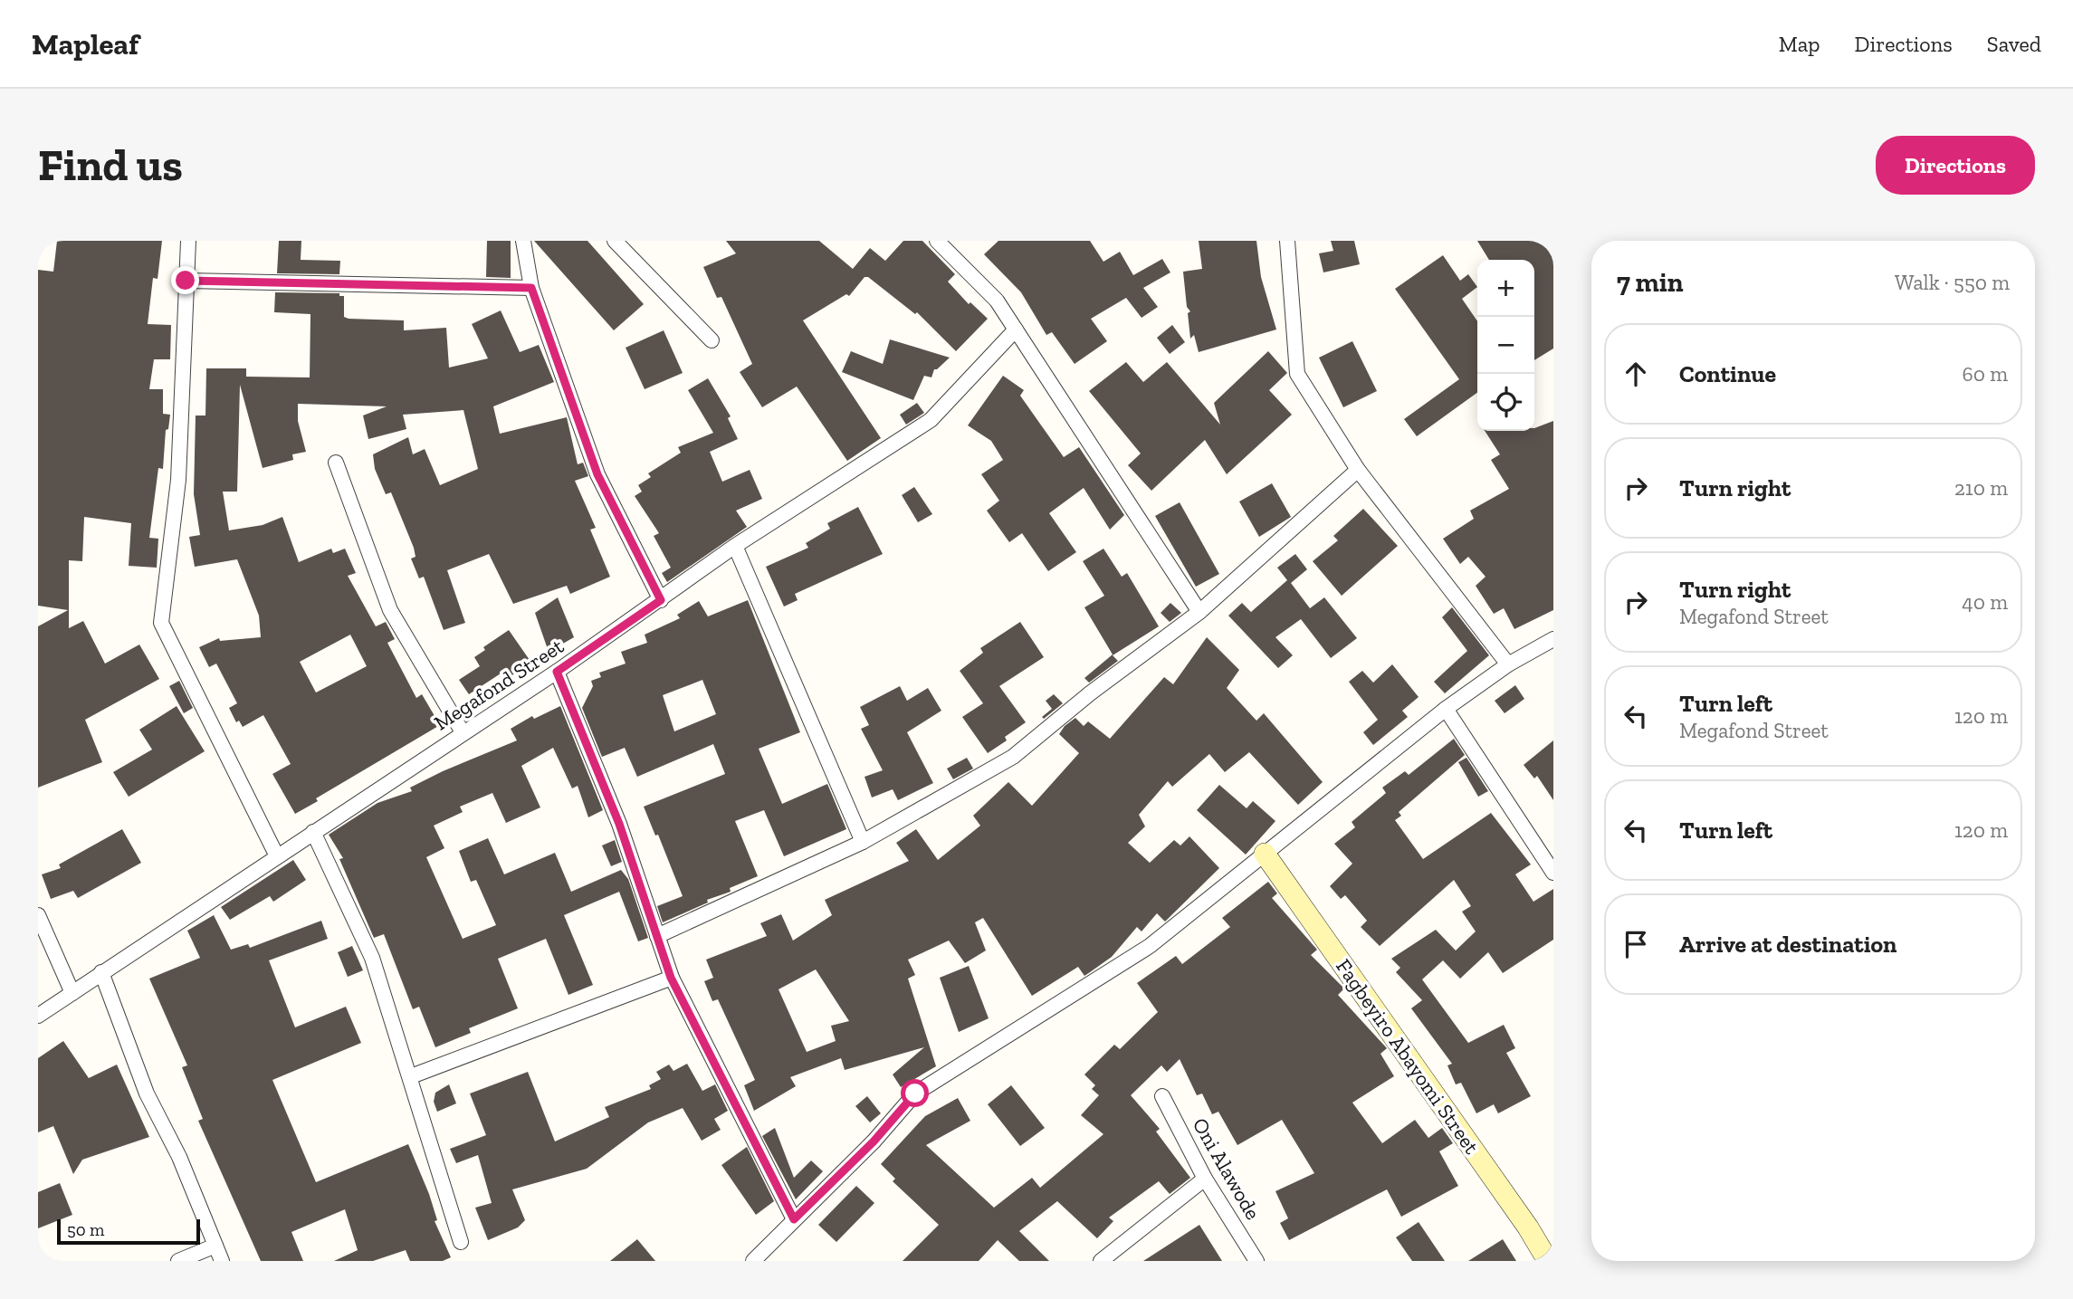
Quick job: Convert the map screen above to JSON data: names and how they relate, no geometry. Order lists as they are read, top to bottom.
{
  "streets": {
    "street": ["Megafond Street", "Fagbeyiro Abayomi Street", "Oni Alawode"]
  },
  "scale_bar": "50 m",
  "page": {
    "header": "Mapleaf",
    "nav": ["Map", "Directions", "Saved"],
    "buttons": "Directions",
    "title": "Find us",
    "heading": ["7 min", "Walk · 550 m"],
    "map_buttons": ["+", "−"],
    "list": [
      ["Continue", "60 m"],
      ["Turn right", "210 m"],
      ["Turn right", "Megafond Street", "40 m"],
      ["Turn left", "Megafond Street", "120 m"],
      ["Turn left", "120 m"],
      "Arrive at destination"
    ],
    "scale": "50 m"
  }
}
